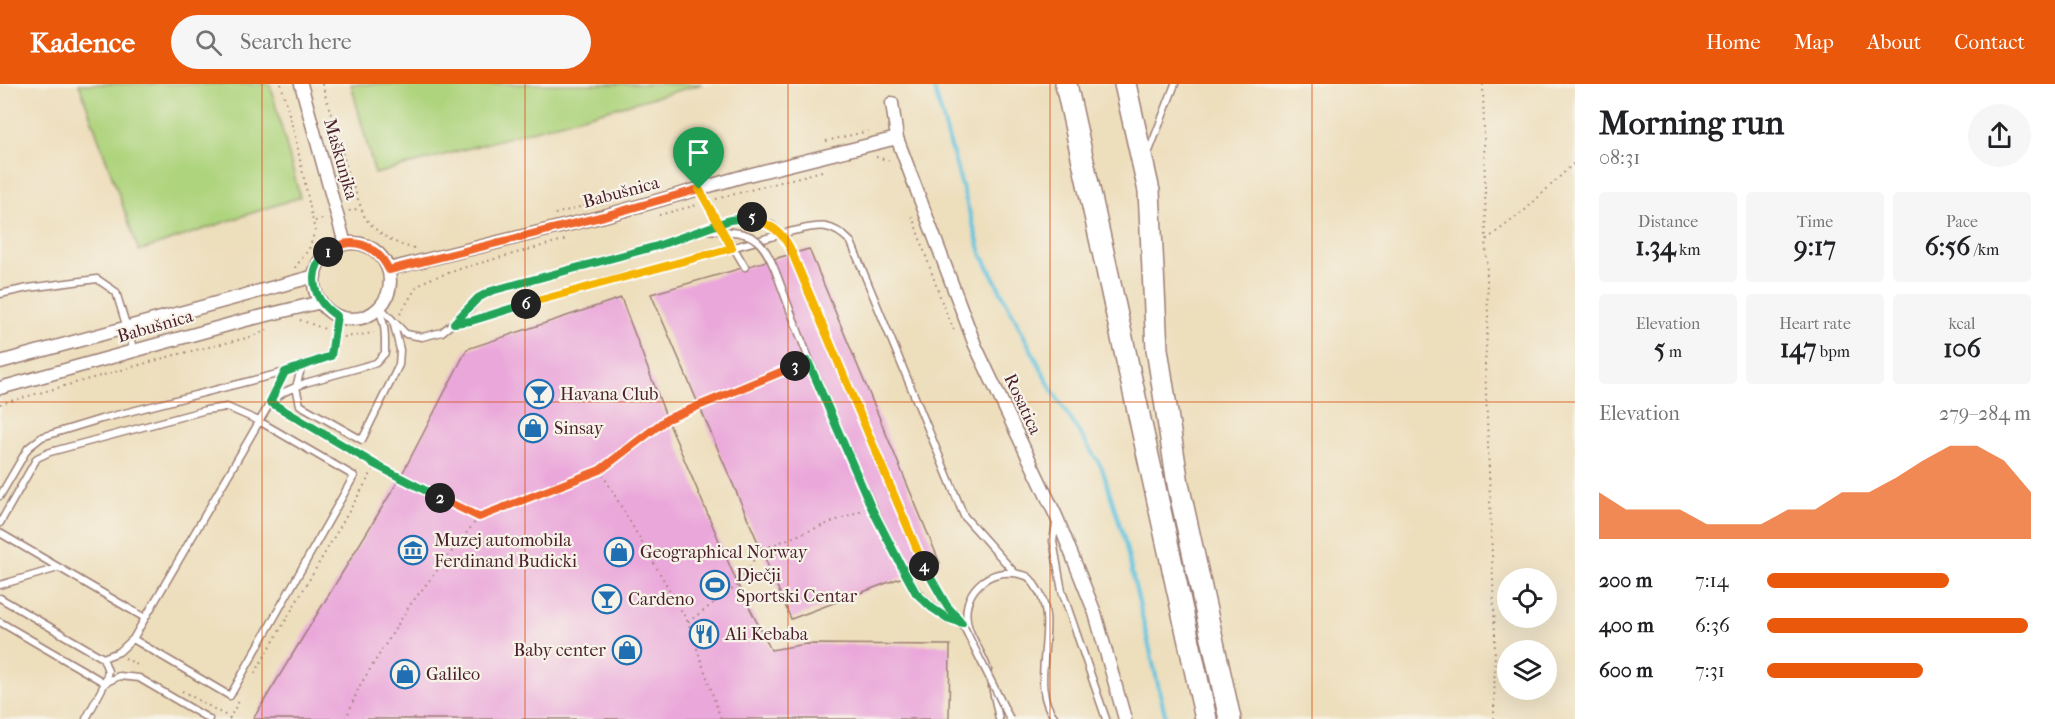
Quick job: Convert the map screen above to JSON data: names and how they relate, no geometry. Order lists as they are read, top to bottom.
{
  "streets": {
    "street": ["Maškunjka", "Babušnica", "Rosatica"]
  },
  "crossings": [
    ["Maškunjka", "Babušnica"],
    ["Babušnica", "Rosatica"]
  ],
  "places": {
    "bar": ["Havana Club", "Cardeno"],
    "shop": [
      "Sinsay",
      "Geographical Norway",
      "Baby center",
      "Galileo"
    ],
    "museum": ["Muzej automobila Ferdinand Budicki"],
    "sports": ["Dječji Sportski Centar"],
    "restaurant": ["Ali Kebaba"]
  },
  "page": {
    "header": "Kadence",
    "search": "Search here",
    "nav": [
      "Home",
      "Map",
      "About",
      "Contact"
    ],
    "heading": ["Morning run", "08:31"],
    "stats": [
      ["Distance", "1.34 km"],
      ["Time", "9:17"],
      ["Pace", "6:56 /km"],
      ["Elevation", "5 m"],
      ["Heart rate", "147 bpm"],
      ["kcal", "106"]
    ],
    "pins": [
      "5",
      "1",
      "6",
      "3",
      "2",
      "4"
    ],
    "chart": ["Elevation", "279–284 m"],
    "list": [
      {
        "name": "200 m",
        "note": "7:14"
      },
      {
        "name": "400 m",
        "note": "6:36"
      },
      {
        "name": "600 m",
        "note": "7:31"
      }
    ]
  }
}
